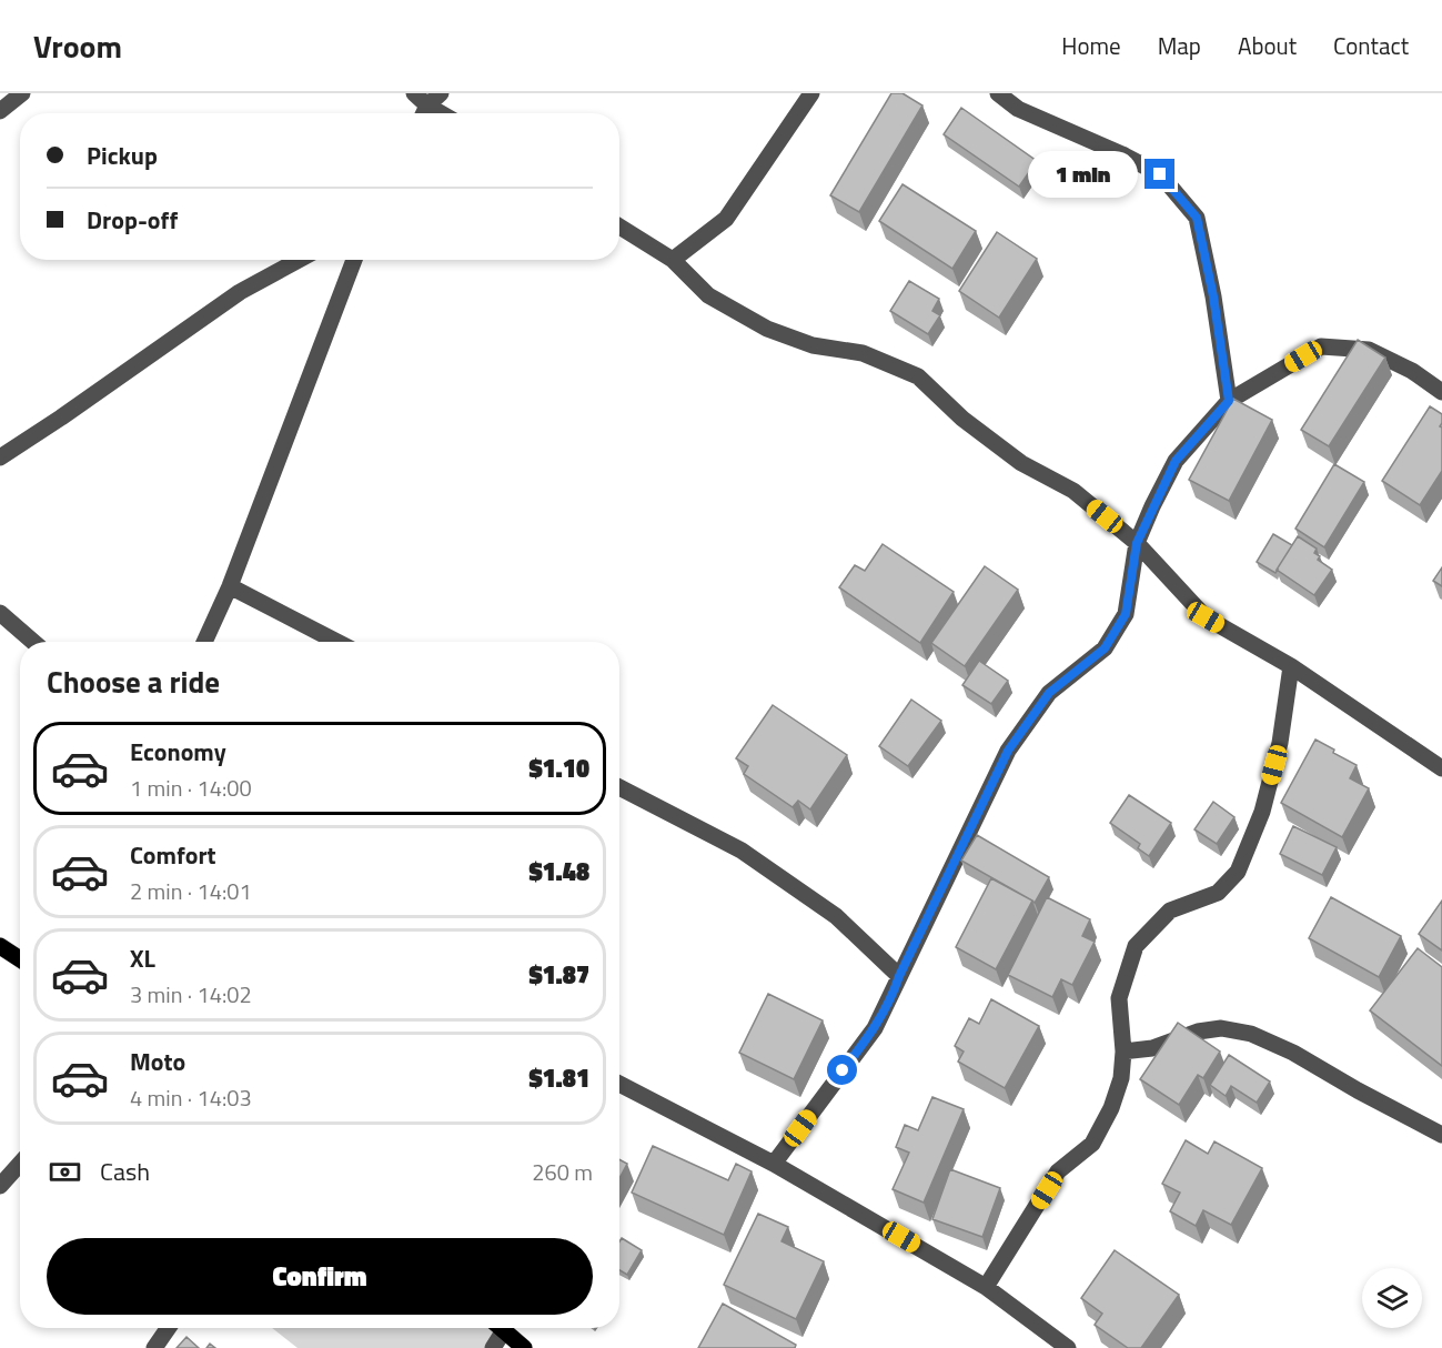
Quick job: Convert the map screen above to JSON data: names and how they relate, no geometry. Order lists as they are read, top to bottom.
{
  "page": {
    "header": "Vroom",
    "nav": [
      "Home",
      "Map",
      "About",
      "Contact"
    ],
    "banner": ["Pickup", "Drop-off"],
    "bubble": "1 min",
    "heading": "Choose a ride",
    "list": [
      {
        "name": "Economy",
        "note": "1 min · 14:00",
        "value": "$1.10"
      },
      {
        "name": "Comfort",
        "note": "2 min · 14:01",
        "value": "$1.48"
      },
      {
        "name": "XL",
        "note": "3 min · 14:02",
        "value": "$1.87"
      },
      {
        "name": "Moto",
        "note": "4 min · 14:03",
        "value": "$1.81"
      }
    ],
    "pay": ["Cash", "260 m"],
    "buttons": "Confirm"
  }
}
